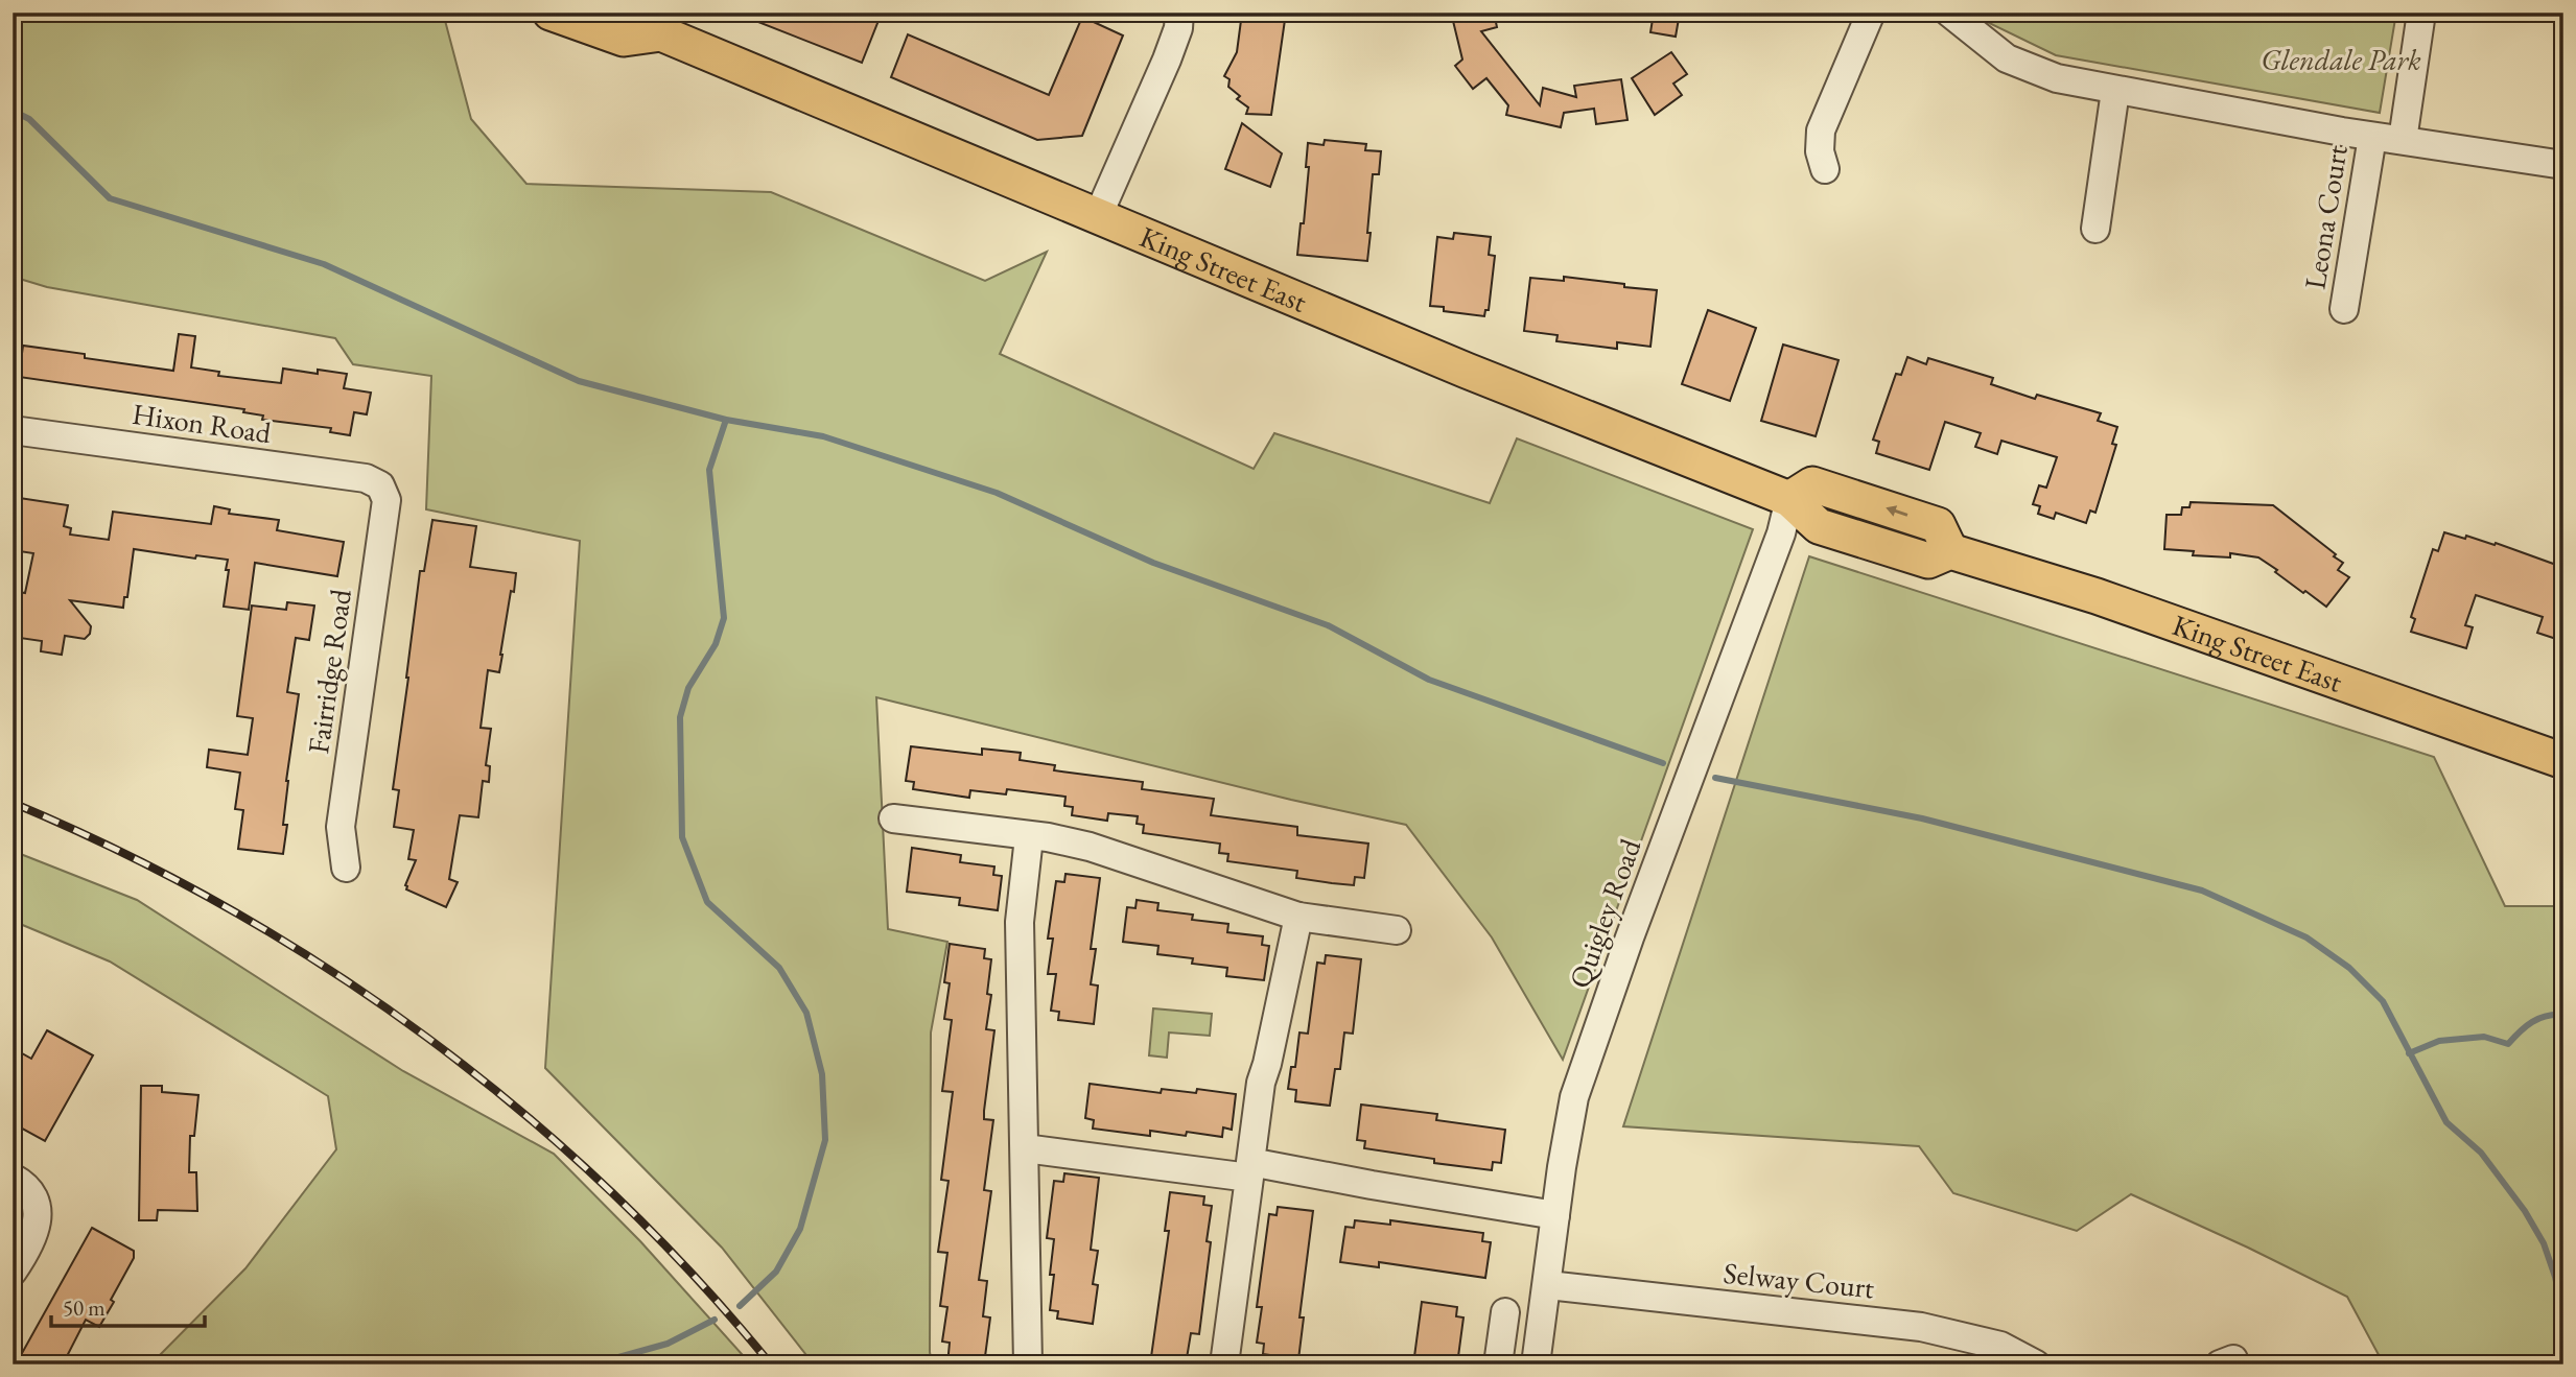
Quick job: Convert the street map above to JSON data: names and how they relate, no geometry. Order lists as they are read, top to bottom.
{
  "streets": {
    "main road": ["King Street East"],
    "street": [
      "Leona Court",
      "Hixon Road",
      "Fairridge Road",
      "Quigley Road",
      "Selway Court"
    ]
  },
  "crossings": [
    ["King Street East", "Quigley Road"],
    ["Hixon Road", "Fairridge Road"],
    ["Quigley Road", "Selway Court"]
  ],
  "parks": ["Glendale Park"],
  "scale_bar": "50 m"
}
